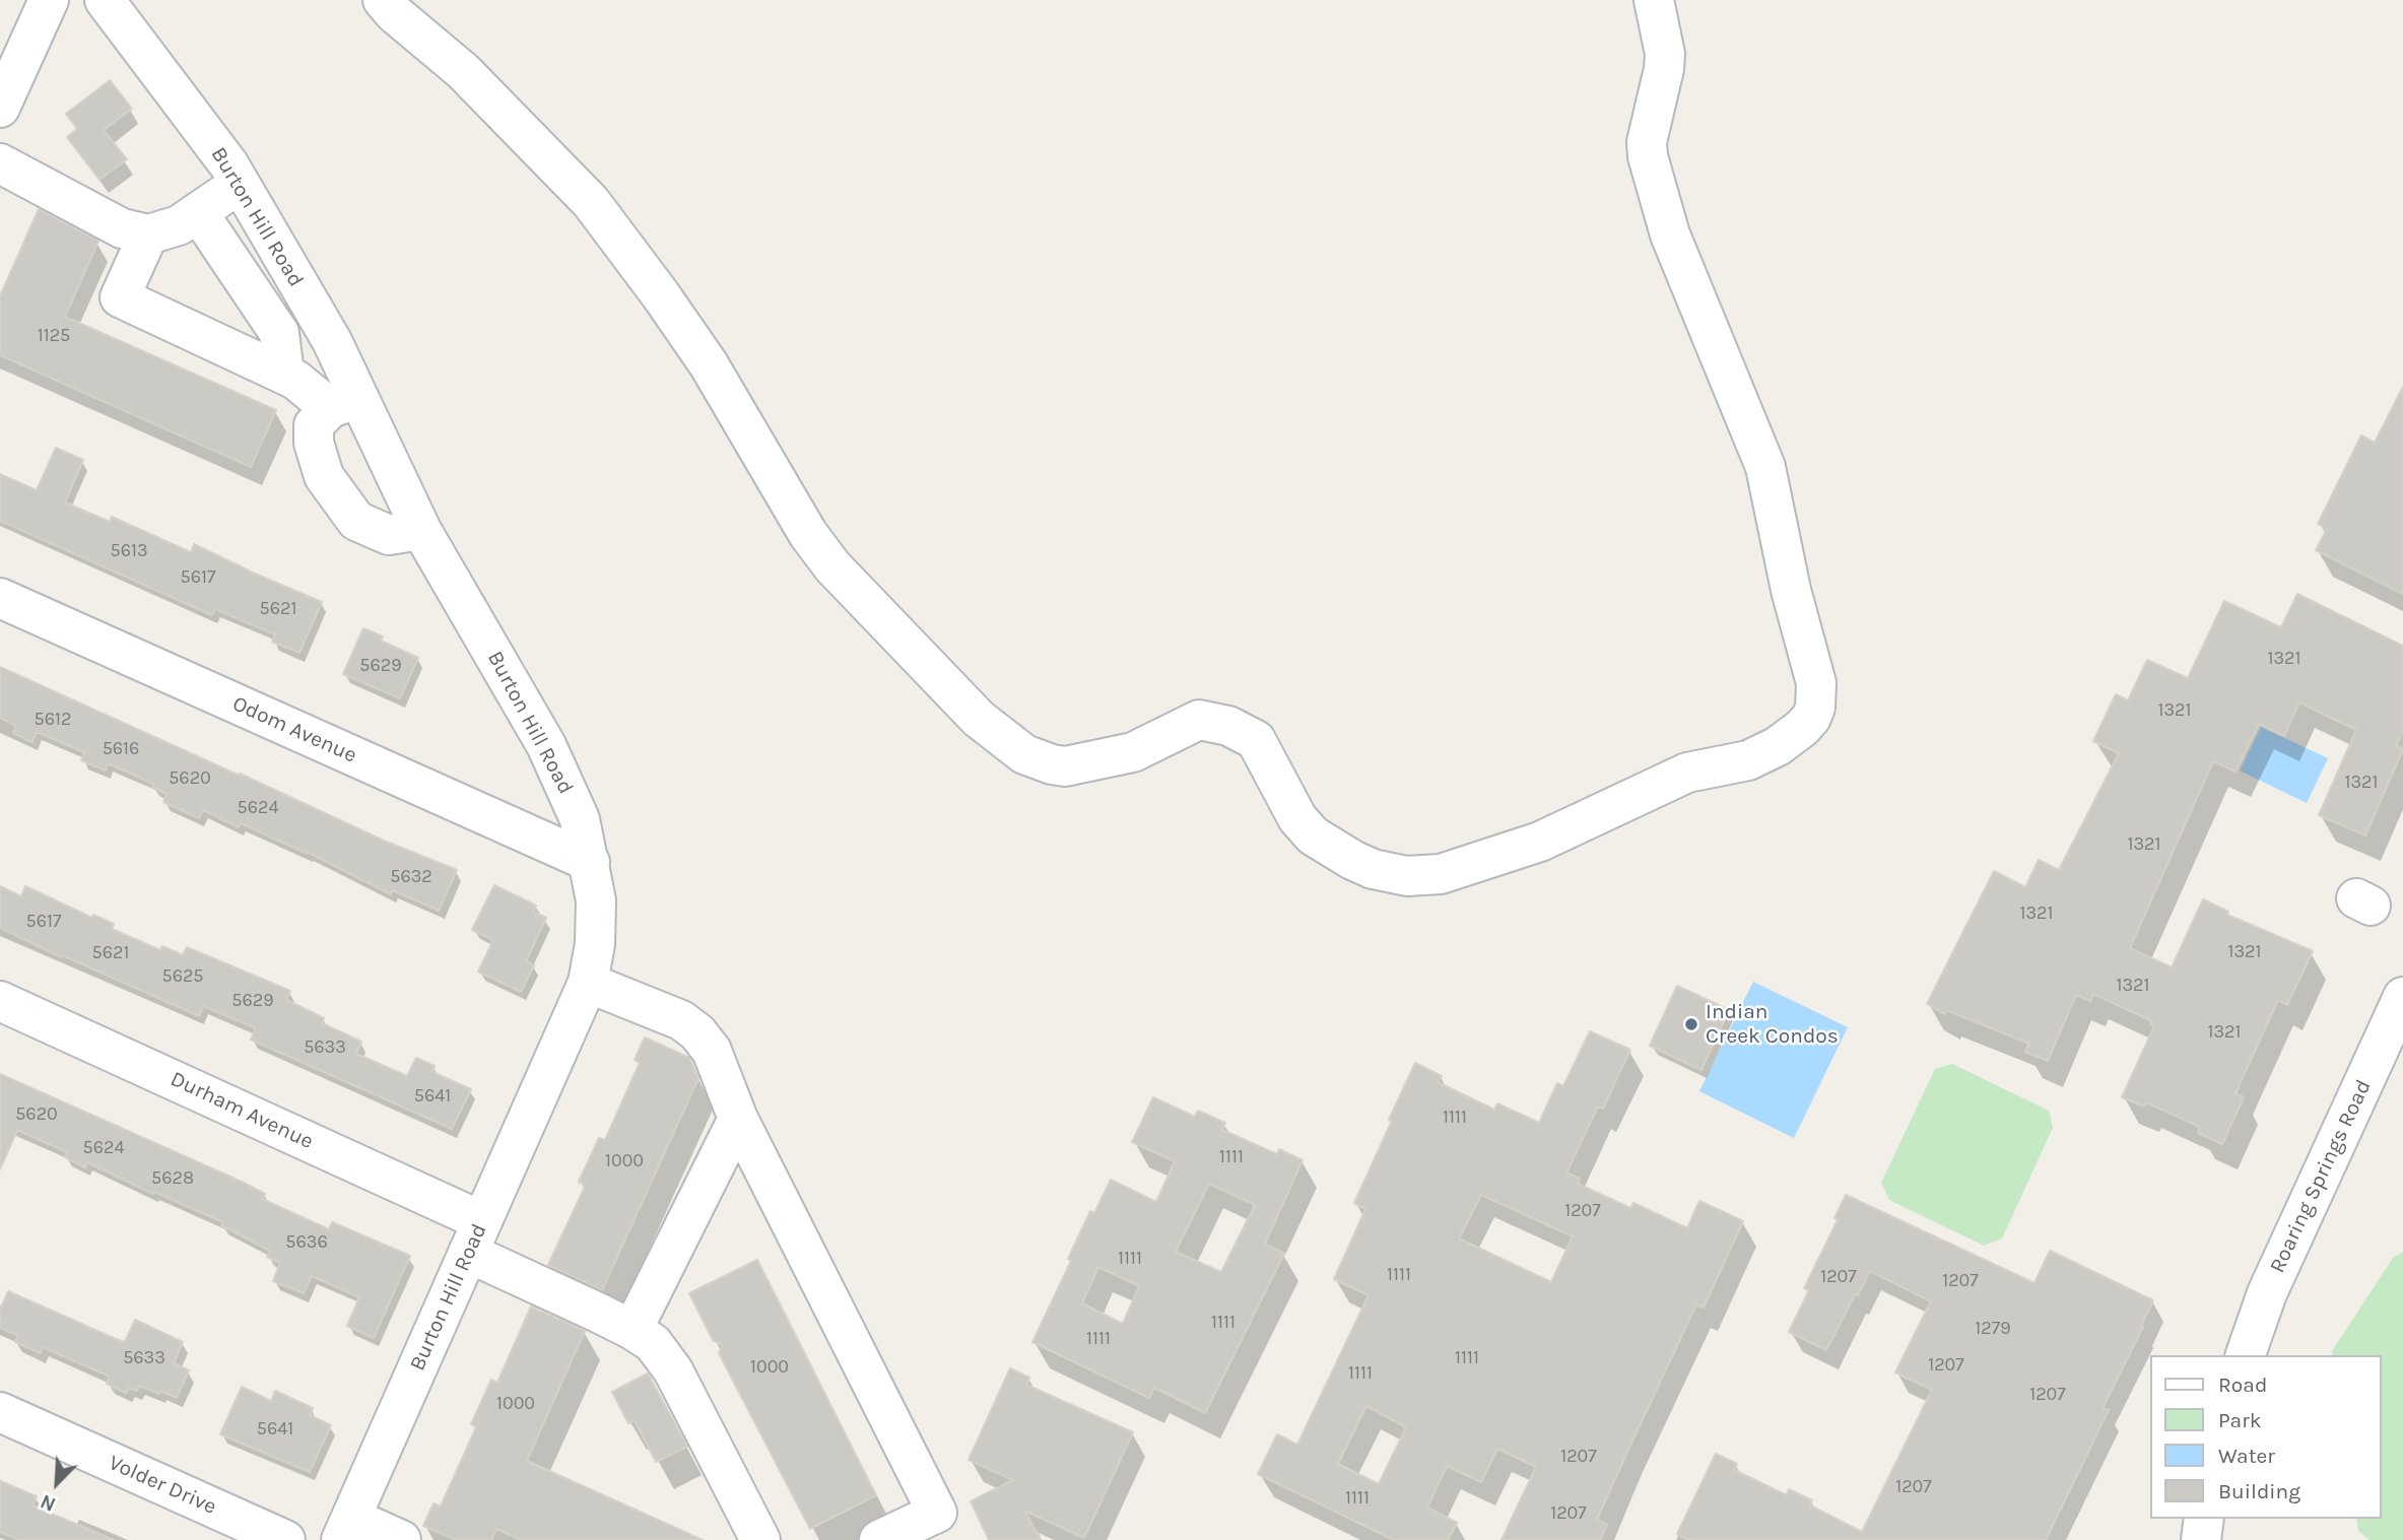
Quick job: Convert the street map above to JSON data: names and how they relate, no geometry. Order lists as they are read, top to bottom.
{
  "streets": {
    "street": [
      "Burton Hill Road",
      "Odom Avenue",
      "Durham Avenue",
      "Roaring Springs Road",
      "Volder Drive"
    ]
  },
  "crossings": [
    ["Burton Hill Road", "Odom Avenue"],
    ["Burton Hill Road", "Durham Avenue"]
  ],
  "places": ["Indian Creek Condos"],
  "house_numbers": [
    "1125",
    "5613",
    "5617",
    "5621",
    "1321",
    "5629",
    "1321",
    "5612",
    "5616",
    "5620",
    "1321",
    "5624",
    "1321",
    "5632",
    "1321",
    "5617",
    "1321",
    "5621",
    "5625",
    "1321",
    "5629",
    "1321",
    "5633",
    "5641",
    "5620",
    "1111",
    "5624",
    "1111",
    "1000",
    "5628",
    "1207",
    "5636",
    "1111",
    "1111",
    "1207",
    "1207",
    "1111",
    "1279",
    "1111",
    "5633",
    "1111",
    "1207",
    "1000",
    "1111",
    "1207",
    "1000",
    "5641",
    "1207",
    "1207",
    "1111",
    "1207"
  ],
  "legend": [
    "Road",
    "Park",
    "Water",
    "Building"
  ],
  "north": "bottom left"
}
